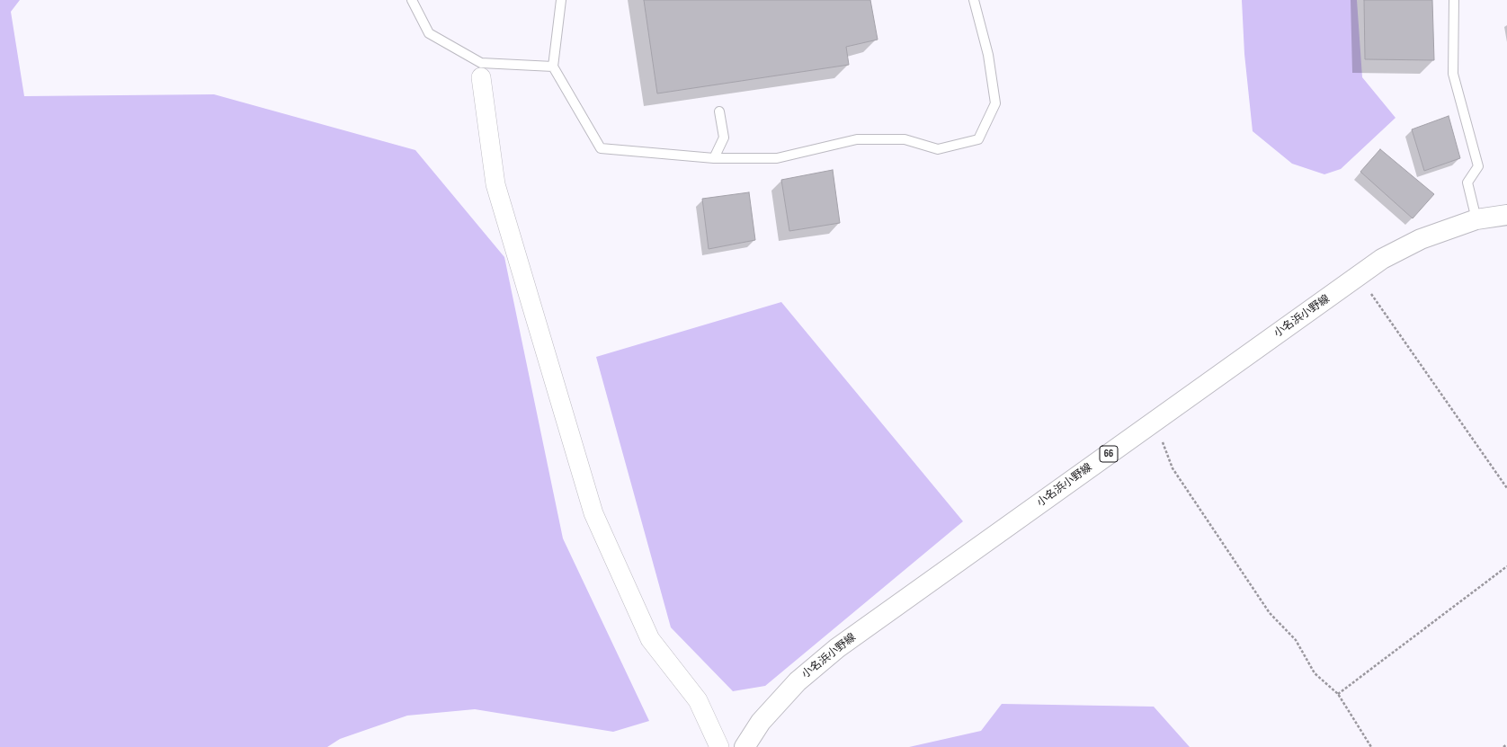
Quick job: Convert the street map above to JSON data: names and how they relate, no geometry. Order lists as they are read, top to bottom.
{
  "streets": {
    "main road": ["小名浜小野線", "66"]
  }
}
